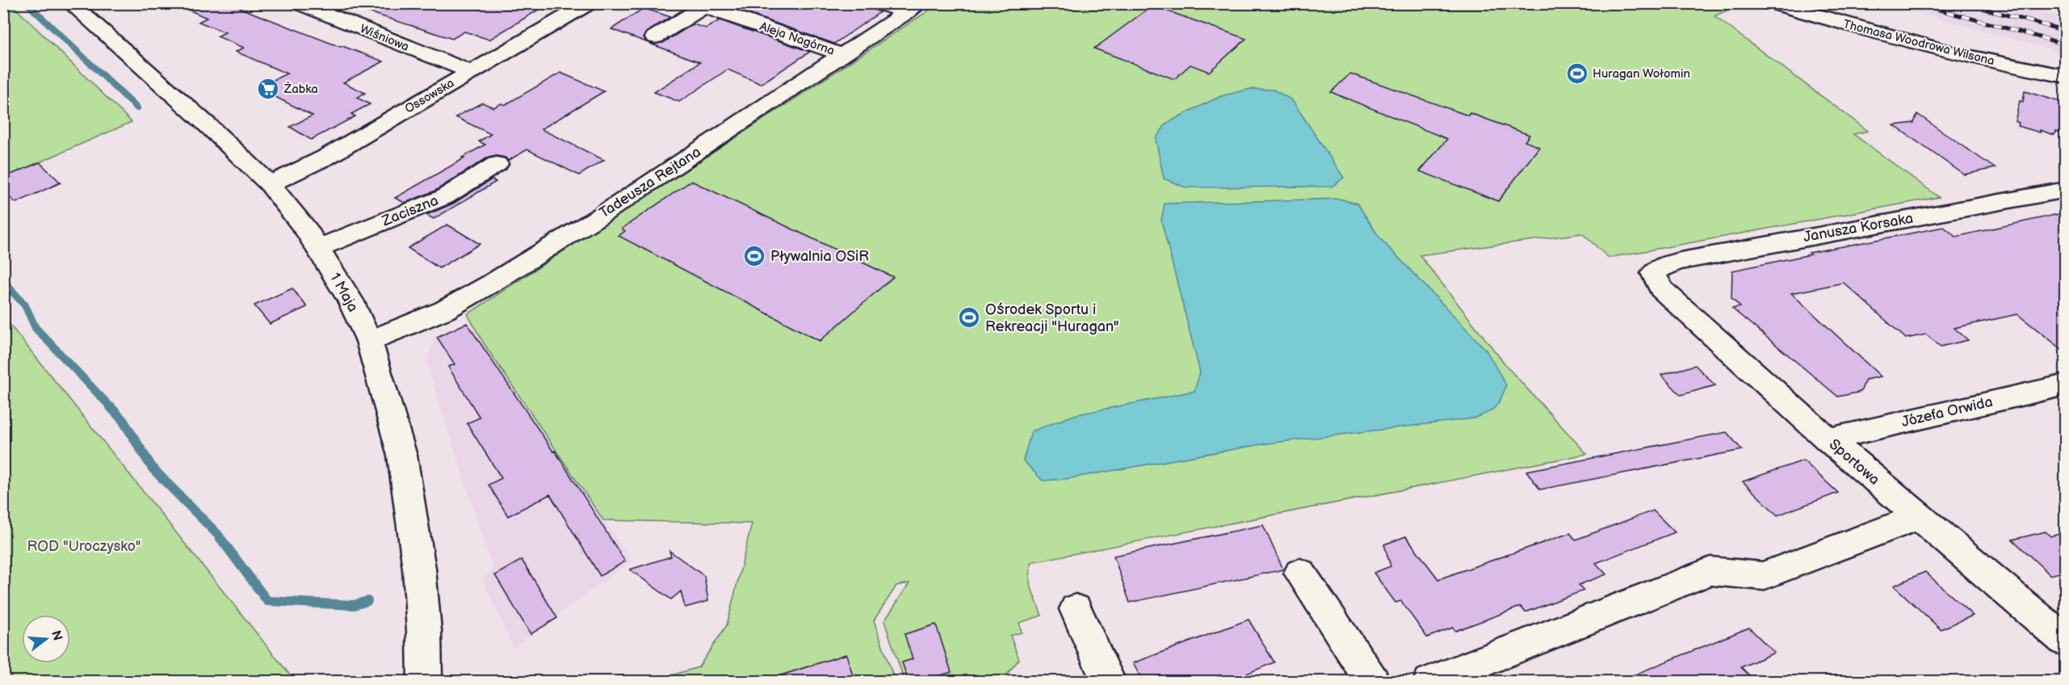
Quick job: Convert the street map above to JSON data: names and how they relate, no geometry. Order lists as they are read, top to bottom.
{
  "streets": {
    "street": [
      "Wiśniowa",
      "Aleja Nagórna",
      "Thomasa Woodrowa Wilsona",
      "Ossowska",
      "Tadeusza Rejtana",
      "Zaciszna",
      "Janusza Korsaka",
      "1 Maja",
      "Józefa Orwida",
      "Sportowa"
    ]
  },
  "crossings": [
    ["Wiśniowa", "Ossowska"],
    ["Aleja Nagórna", "Tadeusza Rejtana"],
    ["Ossowska", "1 Maja"],
    ["Tadeusza Rejtana", "1 Maja"],
    ["Zaciszna", "1 Maja"],
    ["Janusza Korsaka", "Sportowa"],
    ["Józefa Orwida", "Sportowa"]
  ],
  "parks": ["ROD \"Uroczysko\""],
  "places": {
    "sports": ["Huragan Wołomin", "Pływalnia OSiR", "Ośrodek Sportu i Rekreacji \"Huragan\""],
    "supermarket": ["Żabka"]
  },
  "north": "right"
}
